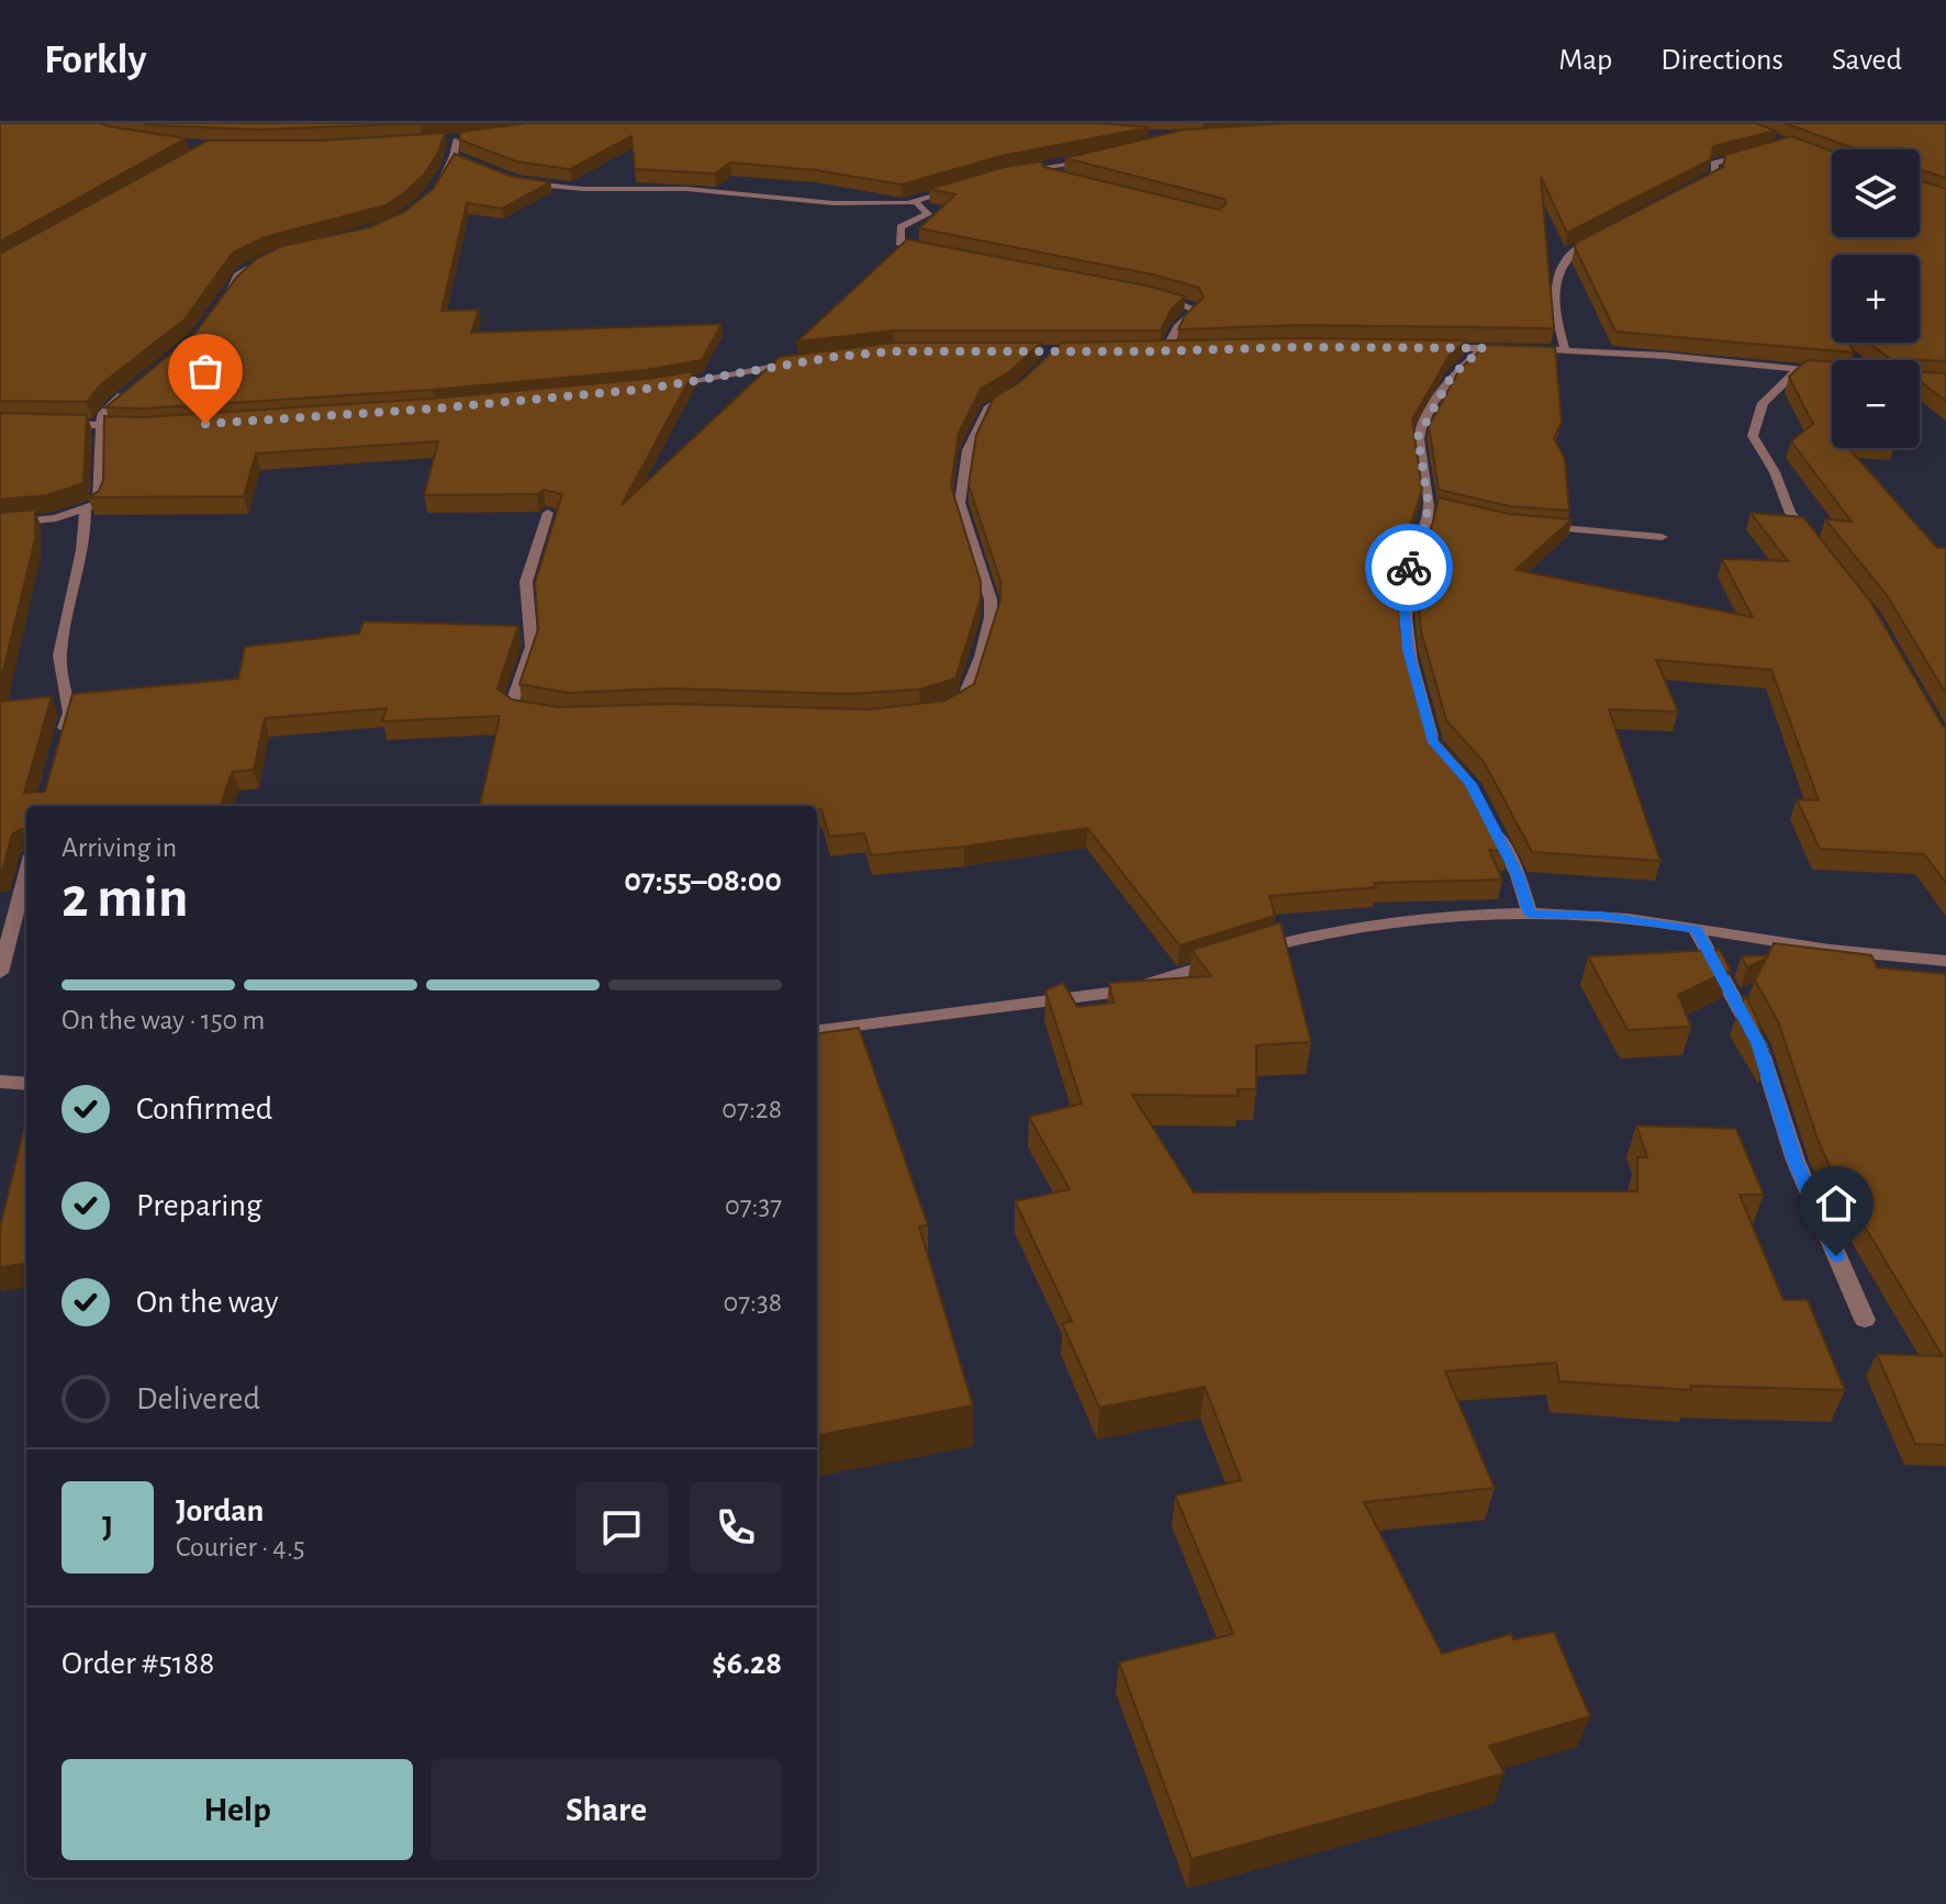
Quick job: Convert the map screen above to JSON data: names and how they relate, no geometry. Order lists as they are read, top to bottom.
{
  "page": {
    "header": "Forkly",
    "nav": ["Map", "Directions", "Saved"],
    "map_buttons": ["+", "−"],
    "heading": ["2 min", "Arriving in", "07:55–08:00"],
    "panel": [
      "Jordan",
      "Courier · 4.5",
      "Order #5188",
      "$6.28"
    ],
    "bar": "On the way · 150 m",
    "list": [
      ["Confirmed", "07:28"],
      ["Preparing", "07:37"],
      ["On the way", "07:38"],
      "Delivered"
    ],
    "round": "J",
    "buttons": ["Help", "Share"]
  }
}
